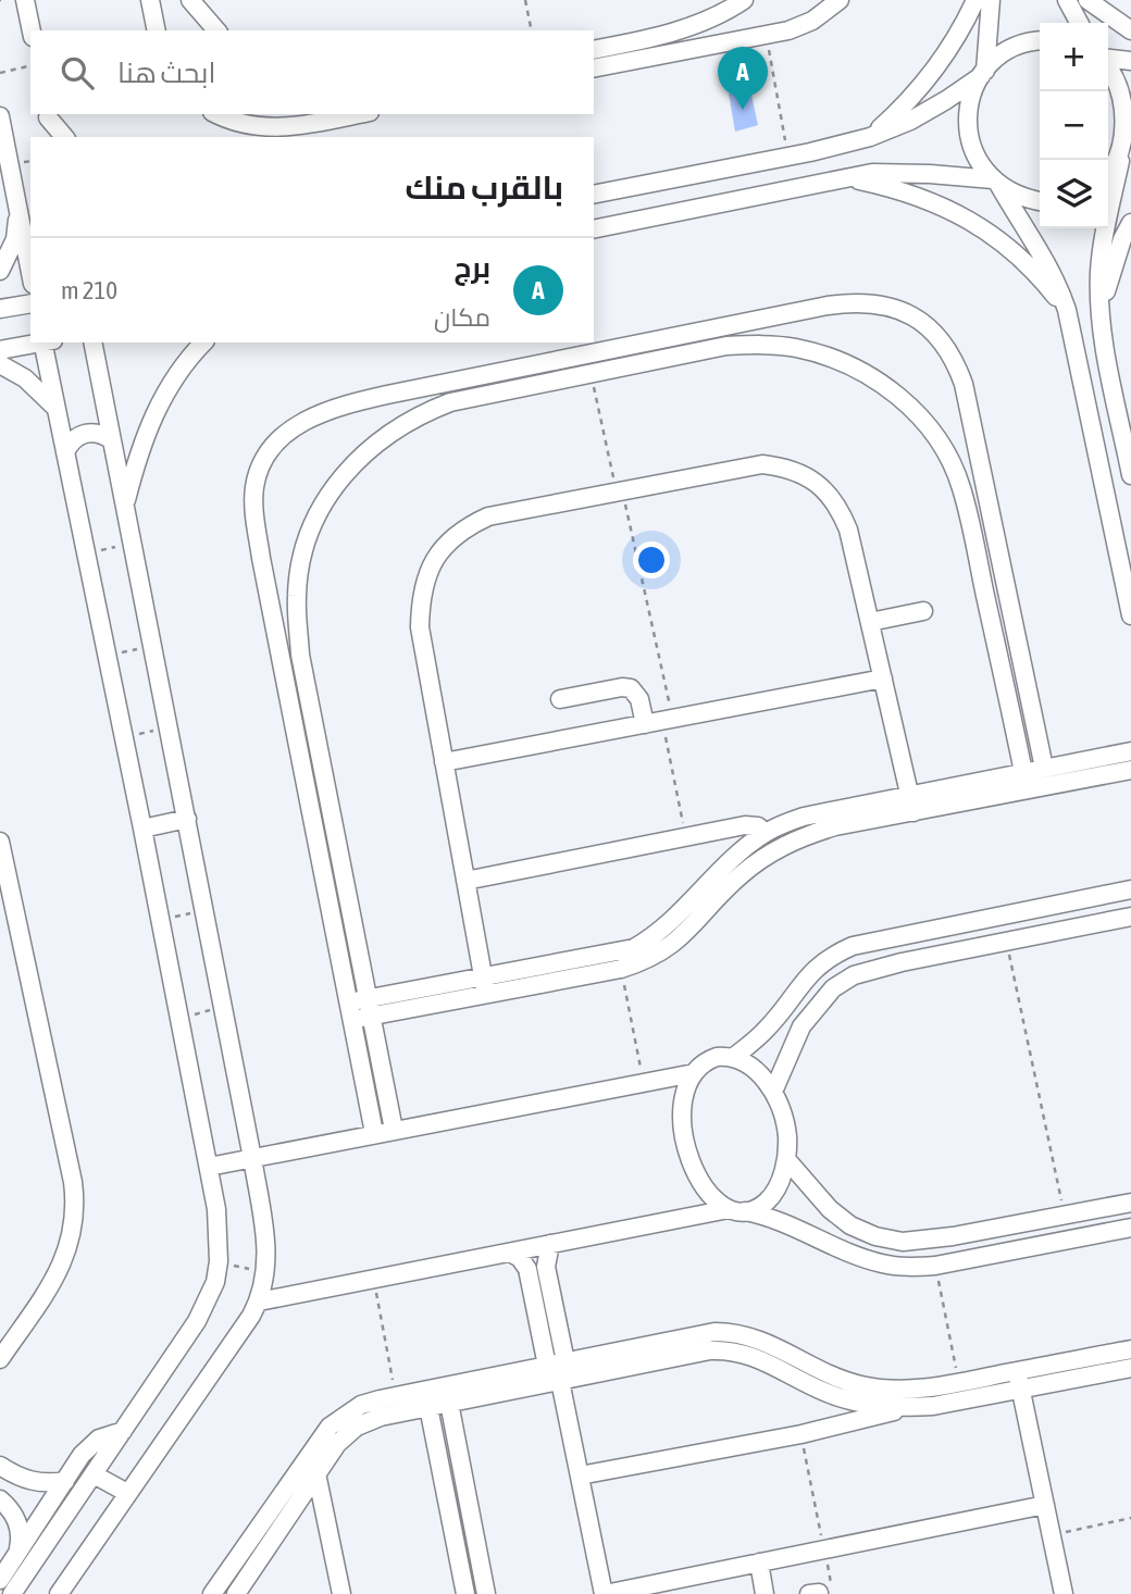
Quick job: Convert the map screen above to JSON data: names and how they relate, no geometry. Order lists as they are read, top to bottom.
{
  "page": {
    "map_buttons": ["+", "−"],
    "search": "ابحث هنا",
    "pins": "A",
    "heading": "بالقرب منك",
    "list": [
      {
        "mark": "A",
        "name": "برج",
        "note": "مكان",
        "value": "210 m"
      }
    ]
  }
}
